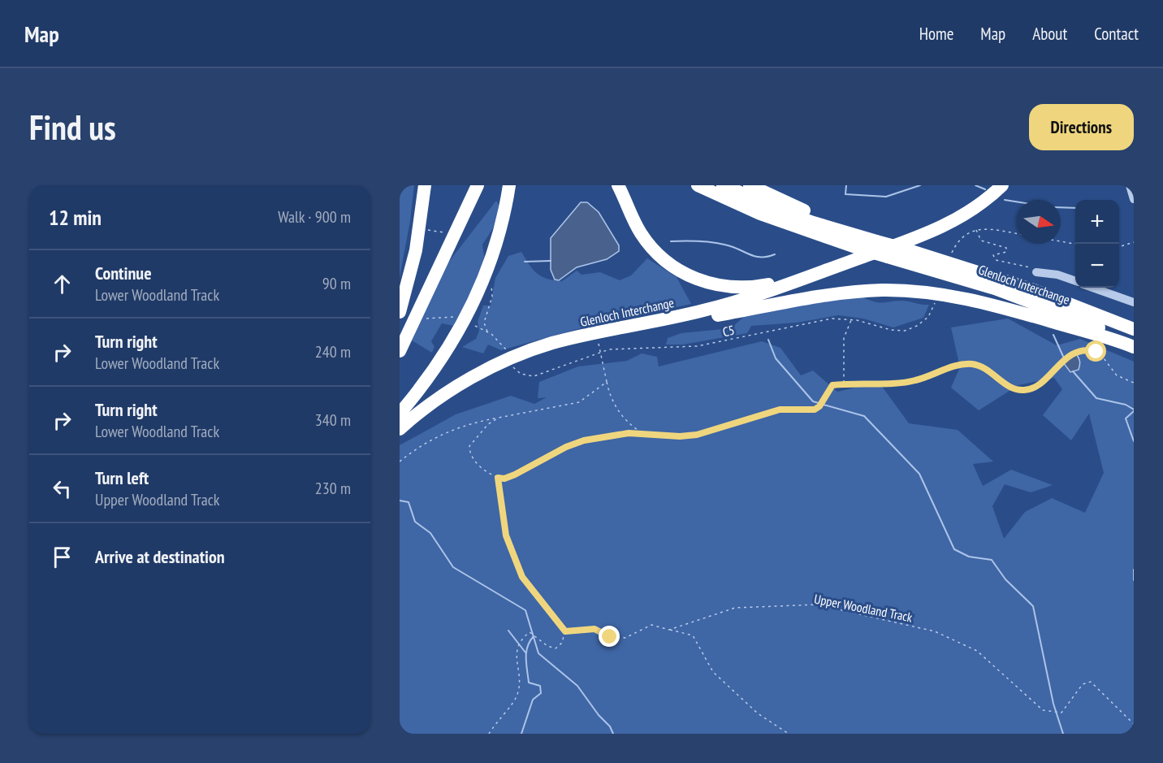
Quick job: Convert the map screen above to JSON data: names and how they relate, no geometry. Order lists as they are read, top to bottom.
{
  "streets": {
    "highway": ["Glenloch Interchange"],
    "path": ["C5", "Upper Woodland Track"]
  },
  "north": "right",
  "page": {
    "header": "Map",
    "nav": [
      "Home",
      "Map",
      "About",
      "Contact"
    ],
    "buttons": "Directions",
    "title": "Find us",
    "heading": ["12 min", "Walk · 900 m"],
    "map_buttons": ["+", "−"],
    "list": [
      ["Continue", "Lower Woodland Track", "90 m"],
      ["Turn right", "Lower Woodland Track", "240 m"],
      ["Turn right", "Lower Woodland Track", "340 m"],
      ["Turn left", "Upper Woodland Track", "230 m"],
      "Arrive at destination"
    ]
  }
}
